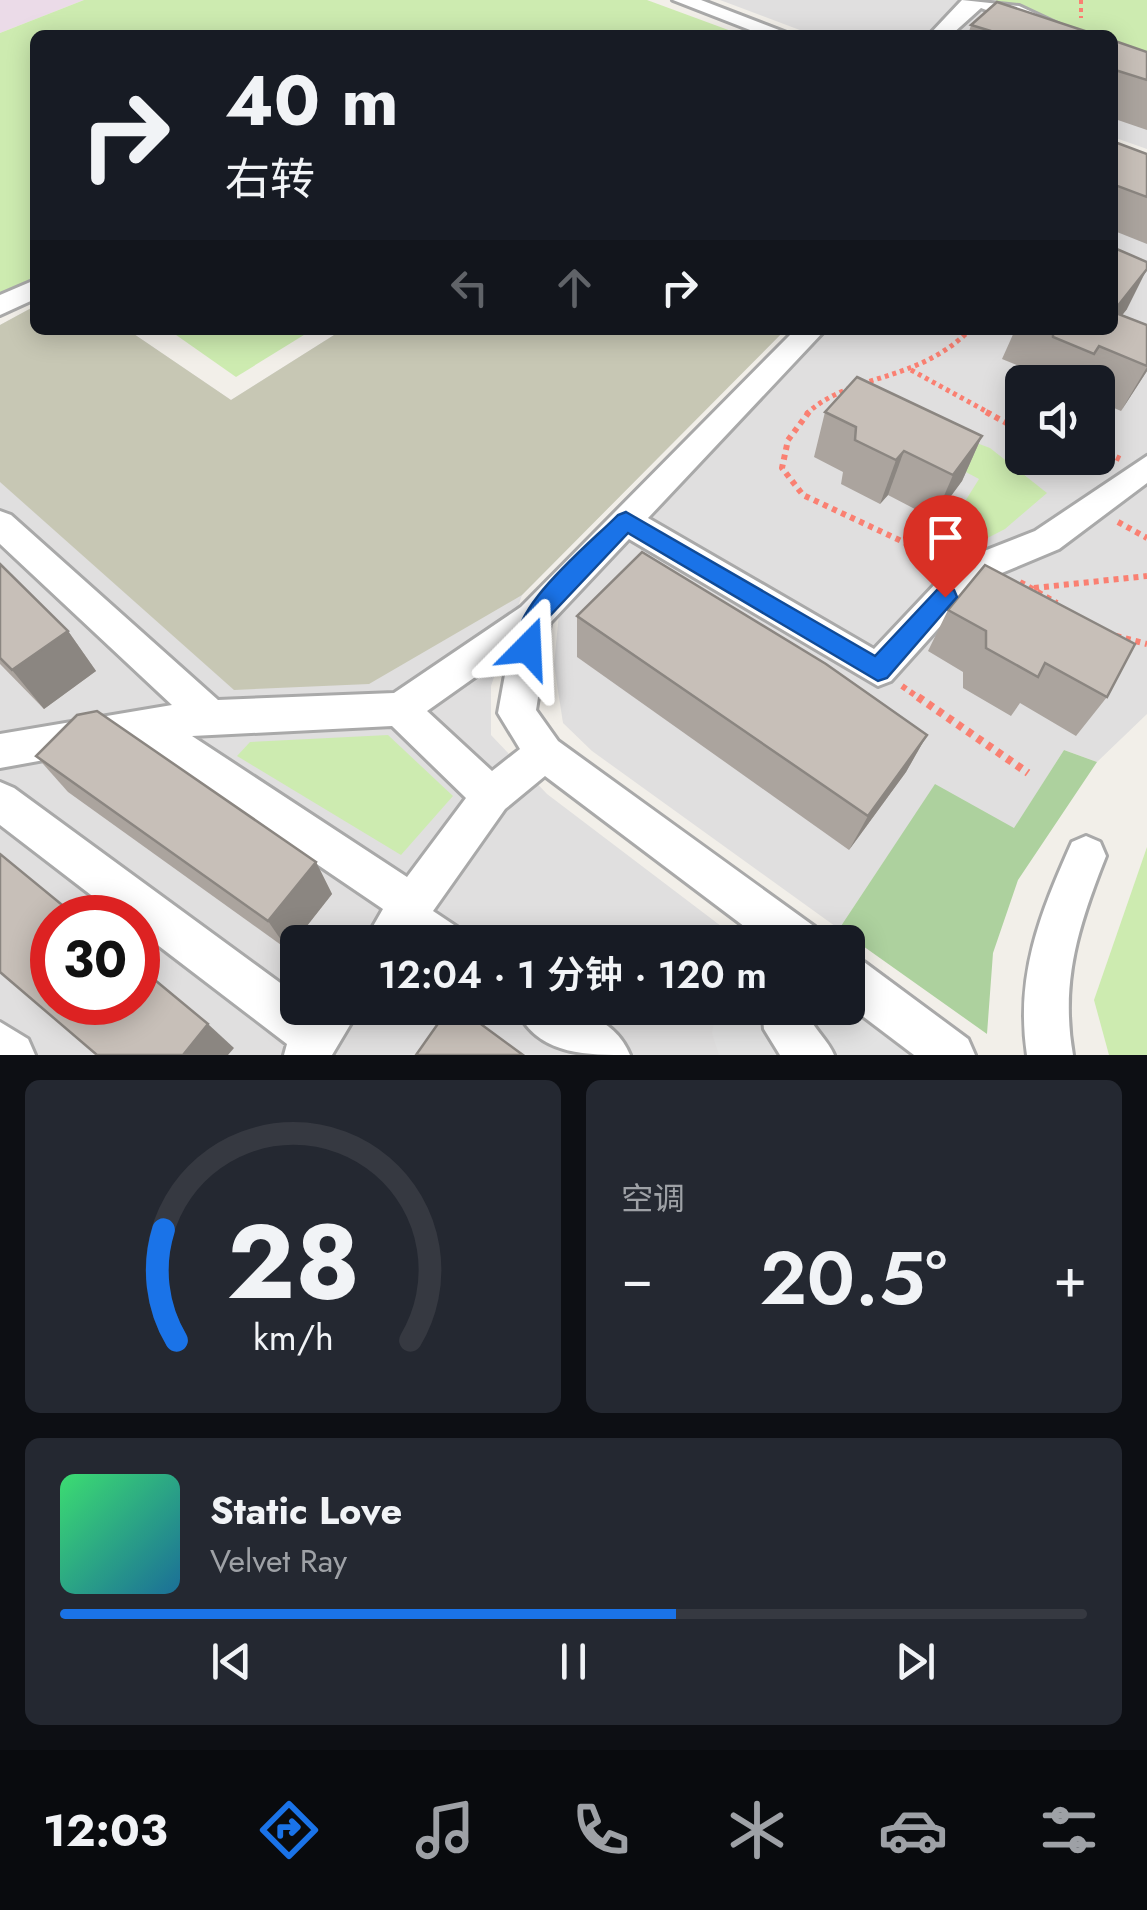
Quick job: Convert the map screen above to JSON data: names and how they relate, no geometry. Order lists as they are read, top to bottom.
{
  "page": {
    "turn": ["40 m", "右转"],
    "limit": "30",
    "trip": "12:04 · 1 分钟 · 120 m",
    "tile": "空调",
    "heat": ["−", "20.5°", "+"],
    "song": ["Static Love", "Velvet Ray"],
    "tabs": "12:03",
    "gauge": ["28", "km/h"]
  }
}
